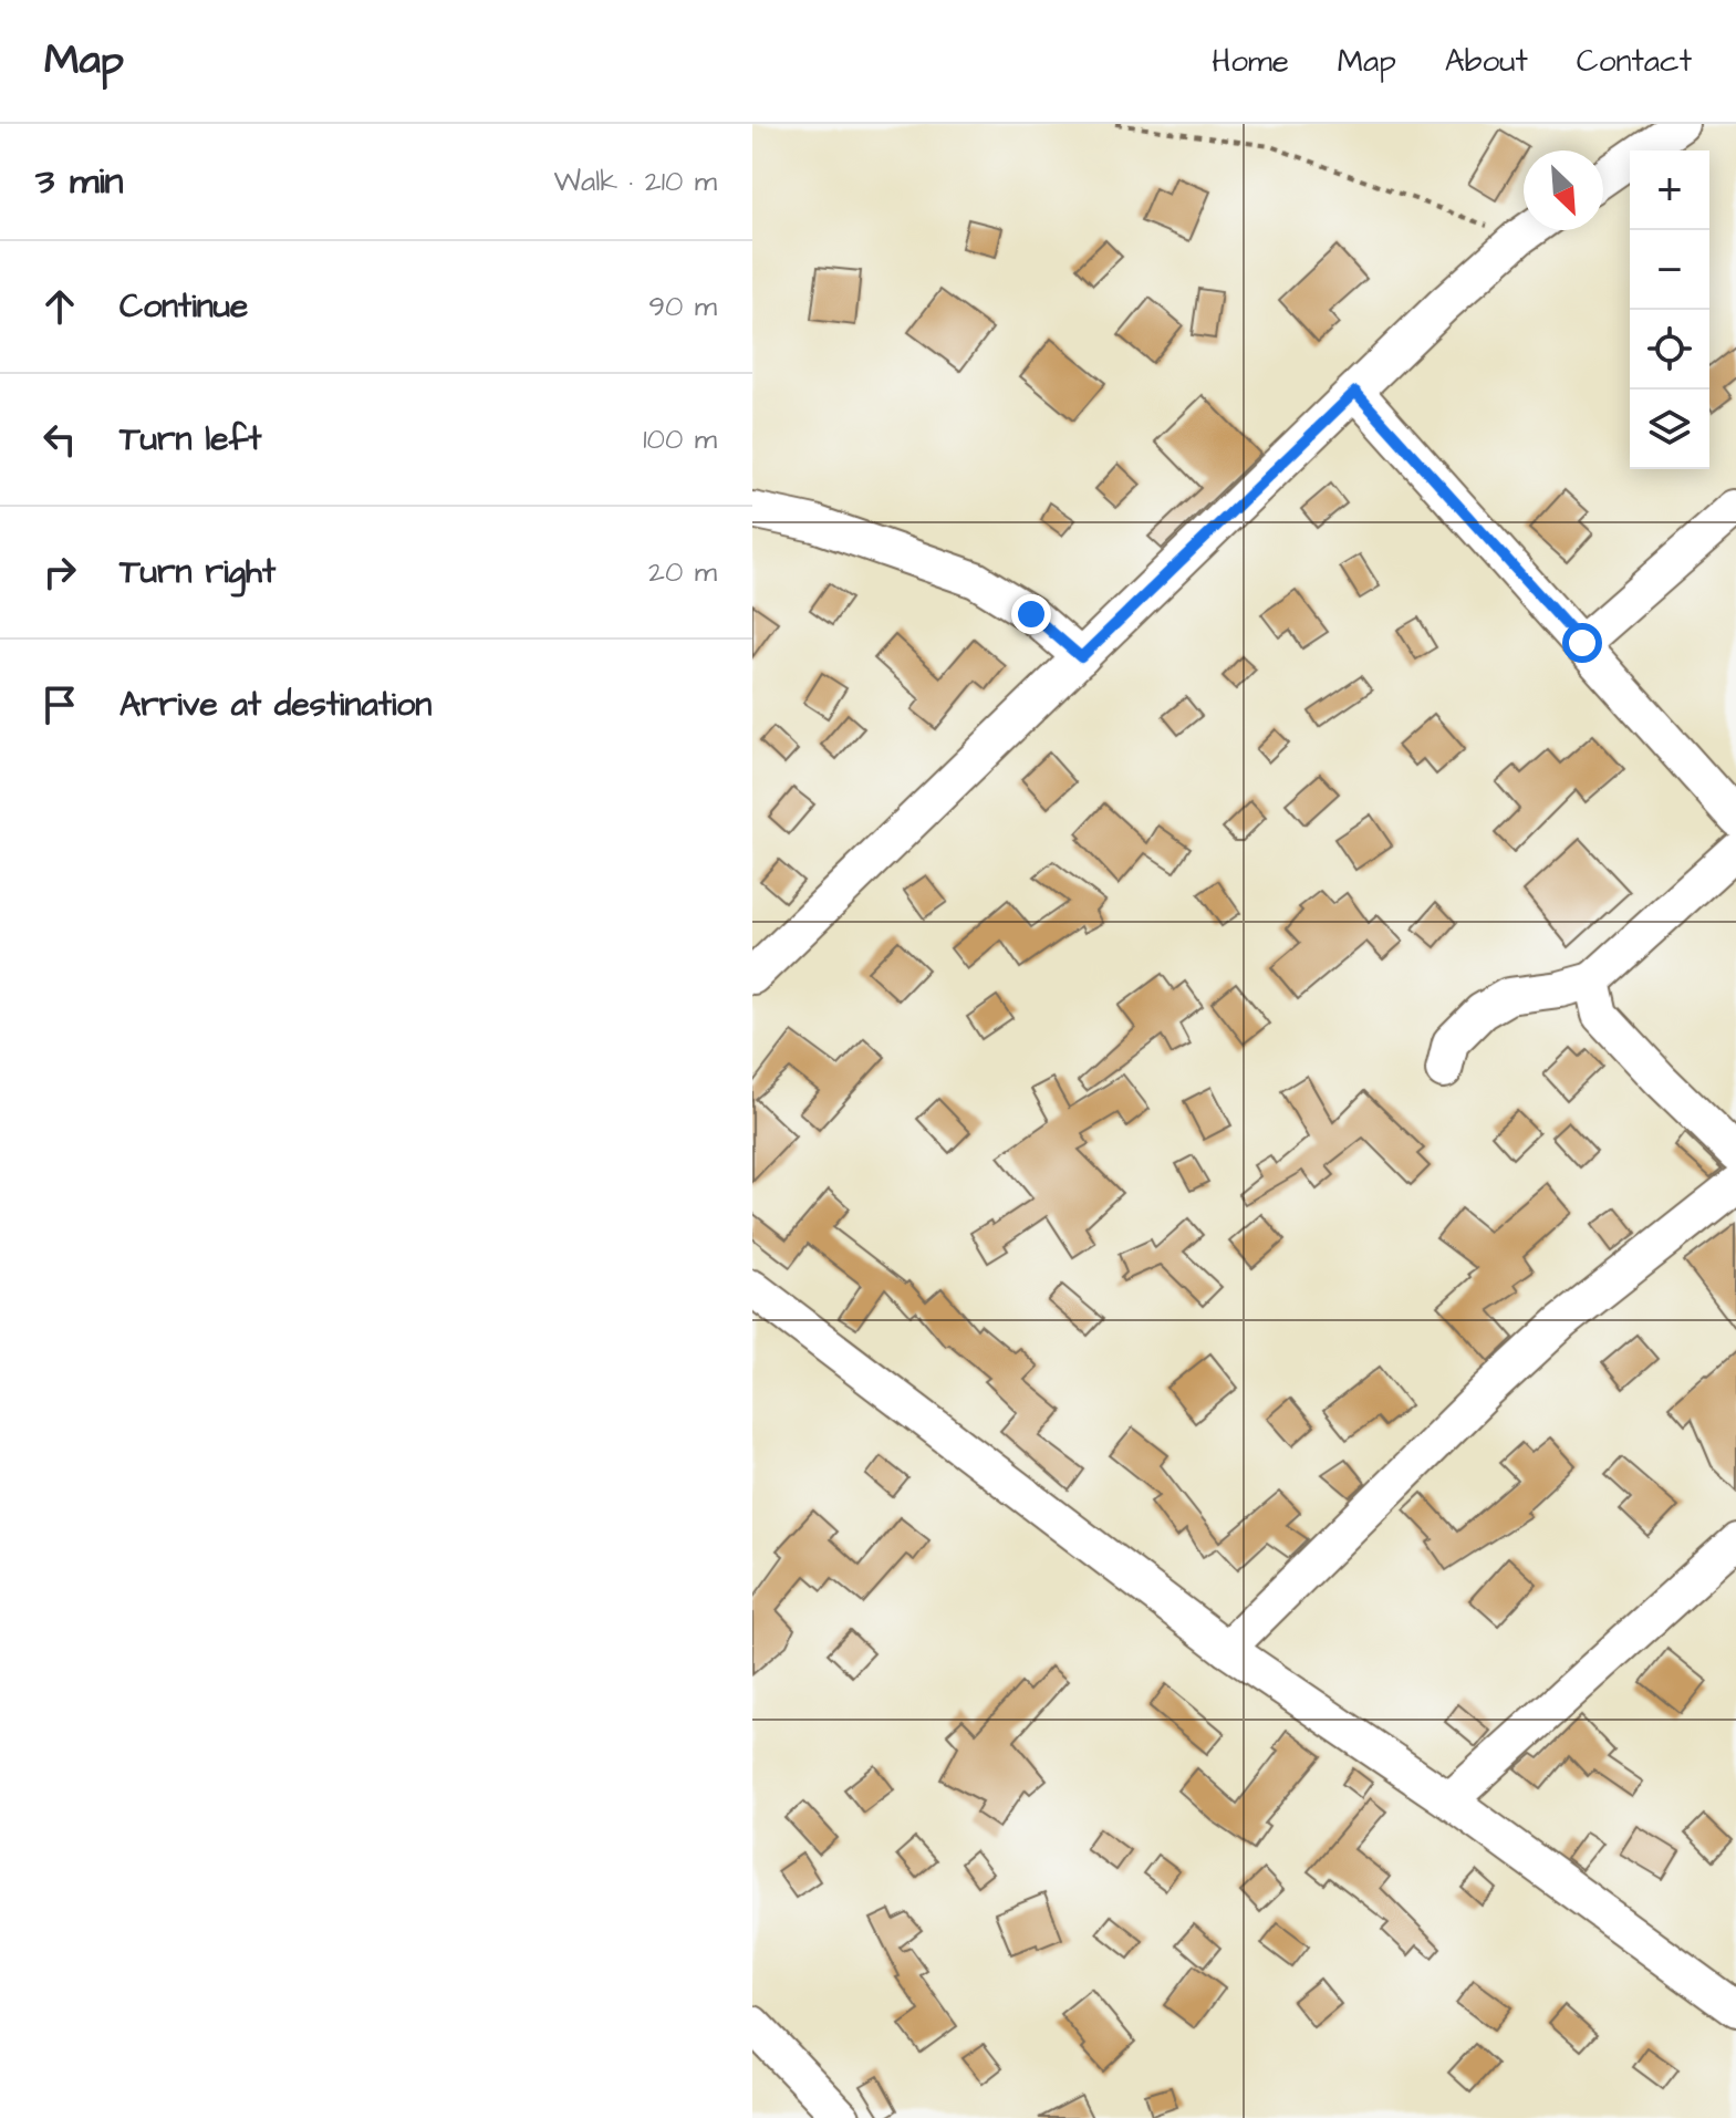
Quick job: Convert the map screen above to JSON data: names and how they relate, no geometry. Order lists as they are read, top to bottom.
{
  "north": "bottom right",
  "page": {
    "header": "Map",
    "nav": [
      "Home",
      "Map",
      "About",
      "Contact"
    ],
    "heading": ["3 min", "Walk · 210 m"],
    "map_buttons": ["+", "−"],
    "list": [
      ["Continue", "90 m"],
      ["Turn left", "100 m"],
      ["Turn right", "20 m"],
      "Arrive at destination"
    ]
  }
}
